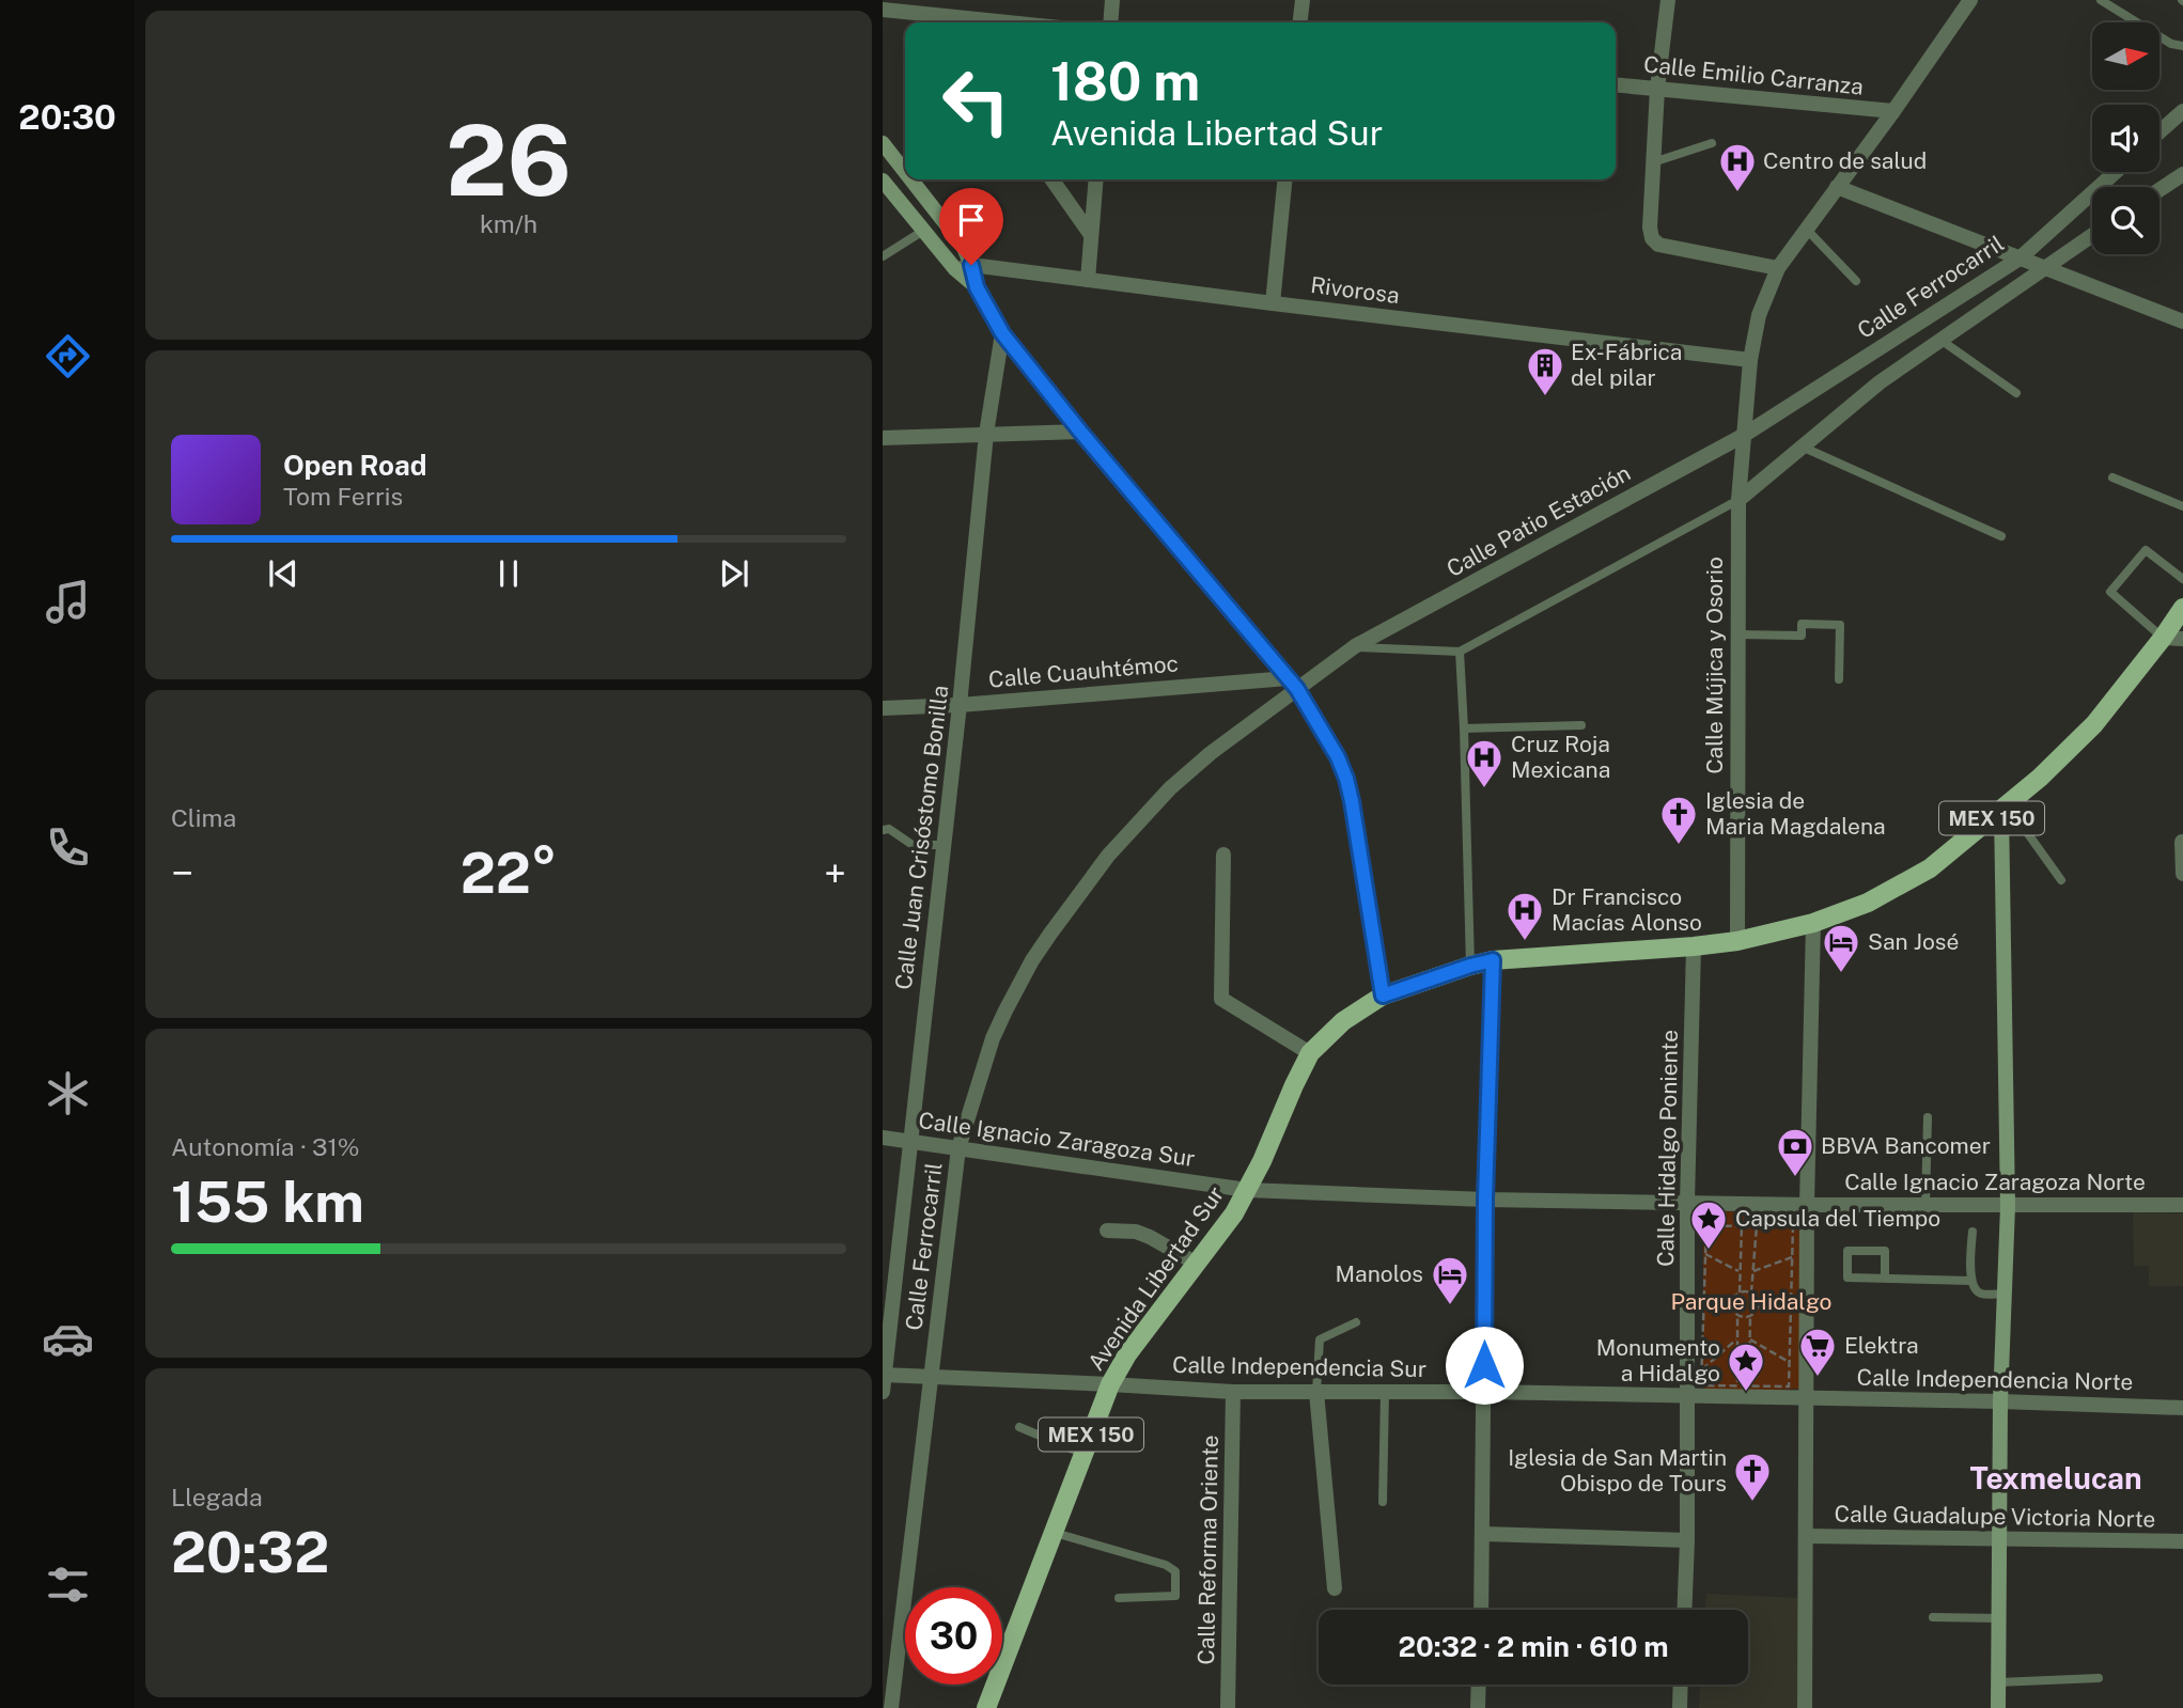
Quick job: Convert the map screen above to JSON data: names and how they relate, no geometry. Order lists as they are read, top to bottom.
{
  "streets": {
    "main road": ["MEX 150", "Avenida Libertad Sur"],
    "street": [
      "Calle Emilio Carranza",
      "Calle Ferrocarril",
      "Rivorosa",
      "Calle Patio Estación",
      "Calle Mújica y Osorio",
      "Calle Cuauhtémoc",
      "Calle Juan Crisóstomo Bonilla",
      "Calle Ignacio Zaragoza Sur",
      "Calle Hidalgo Poniente",
      "Calle Ignacio Zaragoza Norte",
      "Calle Independencia Sur",
      "Calle Independencia Norte",
      "Calle Guadalupe Victoria Norte",
      "Calle Reforma Oriente"
    ]
  },
  "crossings": [
    ["Calle Emilio Carranza", "Calle Mújica y Osorio"],
    ["Calle Ferrocarril", "Calle Patio Estación"],
    ["Calle Ferrocarril", "Calle Mújica y Osorio"],
    ["Calle Ferrocarril", "Calle Cuauhtémoc"],
    ["Calle Ferrocarril", "Calle Ignacio Zaragoza Sur"],
    ["Calle Ferrocarril", "Calle Independencia Sur"],
    ["Rivorosa", "Calle Mújica y Osorio"],
    ["Calle Patio Estación", "Calle Mújica y Osorio"],
    ["Calle Patio Estación", "Calle Cuauhtémoc"],
    ["Calle Mújica y Osorio", "MEX 150"],
    ["Calle Mújica y Osorio", "Avenida Libertad Sur"],
    ["Calle Cuauhtémoc", "Calle Juan Crisóstomo Bonilla"],
    ["MEX 150", "Avenida Libertad Sur"],
    ["Calle Juan Crisóstomo Bonilla", "Calle Ignacio Zaragoza Sur"],
    ["Calle Juan Crisóstomo Bonilla", "Calle Independencia Sur"],
    ["Calle Ignacio Zaragoza Sur", "Calle Hidalgo Poniente"],
    ["Calle Ignacio Zaragoza Sur", "Calle Ignacio Zaragoza Norte"],
    ["Calle Ignacio Zaragoza Sur", "Avenida Libertad Sur"],
    ["Calle Hidalgo Poniente", "Avenida Libertad Sur"],
    ["Calle Hidalgo Poniente", "Calle Independencia Sur"],
    ["Avenida Libertad Sur", "Calle Independencia Sur"],
    ["Calle Independencia Sur", "Calle Independencia Norte"],
    ["Calle Independencia Sur", "Calle Reforma Oriente"]
  ],
  "districts": ["Texmelucan"],
  "parks": ["Parque Hidalgo"],
  "places": {
    "hospital": ["Centro de salud", "Cruz Roja Mexicana", "Dr Francisco Macías Alonso"],
    "building": ["Ex-Fábrica del pilar"],
    "church": ["Iglesia de Maria Magdalena", "Iglesia de San Martin Obispo de Tours"],
    "hotel": ["San José", "Manolos"],
    "bank": ["BBVA Bancomer"],
    "place": ["Capsula del Tiempo", "Monumento a Hidalgo"],
    "supermarket": ["Elektra"]
  },
  "north": "right",
  "page": {
    "tabs": "20:30",
    "tile": [
      ["26", "km/h"],
      "Clima",
      ["Autonomía · 31%", "155 km"],
      ["Llegada", "20:32"]
    ],
    "turn": ["180 m", "Avenida Libertad Sur"],
    "song": ["Open Road", "Tom Ferris"],
    "heat": ["−", "22°", "+"],
    "limit": "30",
    "trip": "20:32 · 2 min · 610 m"
  }
}
